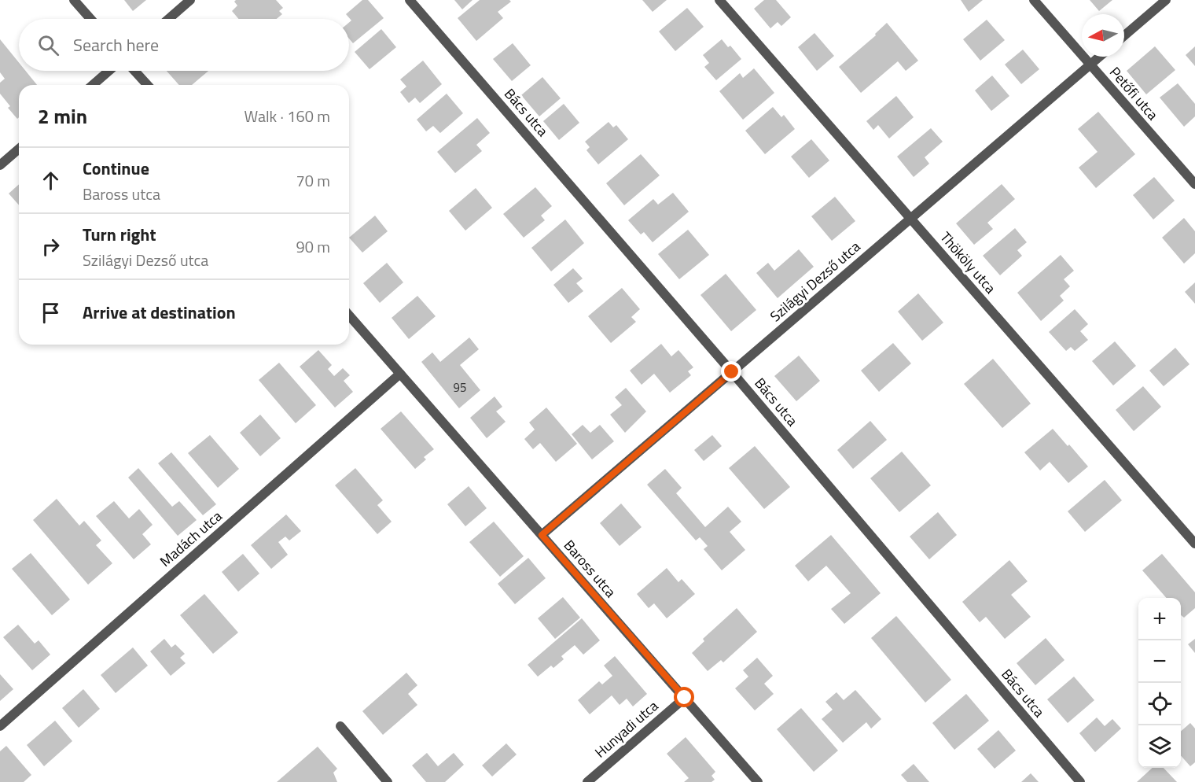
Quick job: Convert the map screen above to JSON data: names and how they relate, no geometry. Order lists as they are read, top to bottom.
{
  "streets": {
    "street": [
      "Petőfi utca",
      "Bács utca",
      "Thököly utca",
      "Szilágyi Dezső utca",
      "Madách utca",
      "Baross utca",
      "Hunyadi utca"
    ]
  },
  "crossings": [
    ["Petőfi utca", "Szilágyi Dezső utca"],
    ["Bács utca", "Szilágyi Dezső utca"],
    ["Thököly utca", "Szilágyi Dezső utca"],
    ["Szilágyi Dezső utca", "Baross utca"],
    ["Madách utca", "Baross utca"],
    ["Baross utca", "Hunyadi utca"]
  ],
  "house_numbers": ["95"],
  "north": "left",
  "page": {
    "search": "Search here",
    "heading": ["2 min", "Walk · 160 m"],
    "list": [
      ["Continue", "Baross utca", "70 m"],
      ["Turn right", "Szilágyi Dezső utca", "90 m"],
      "Arrive at destination"
    ],
    "map_buttons": ["+", "−"]
  }
}
